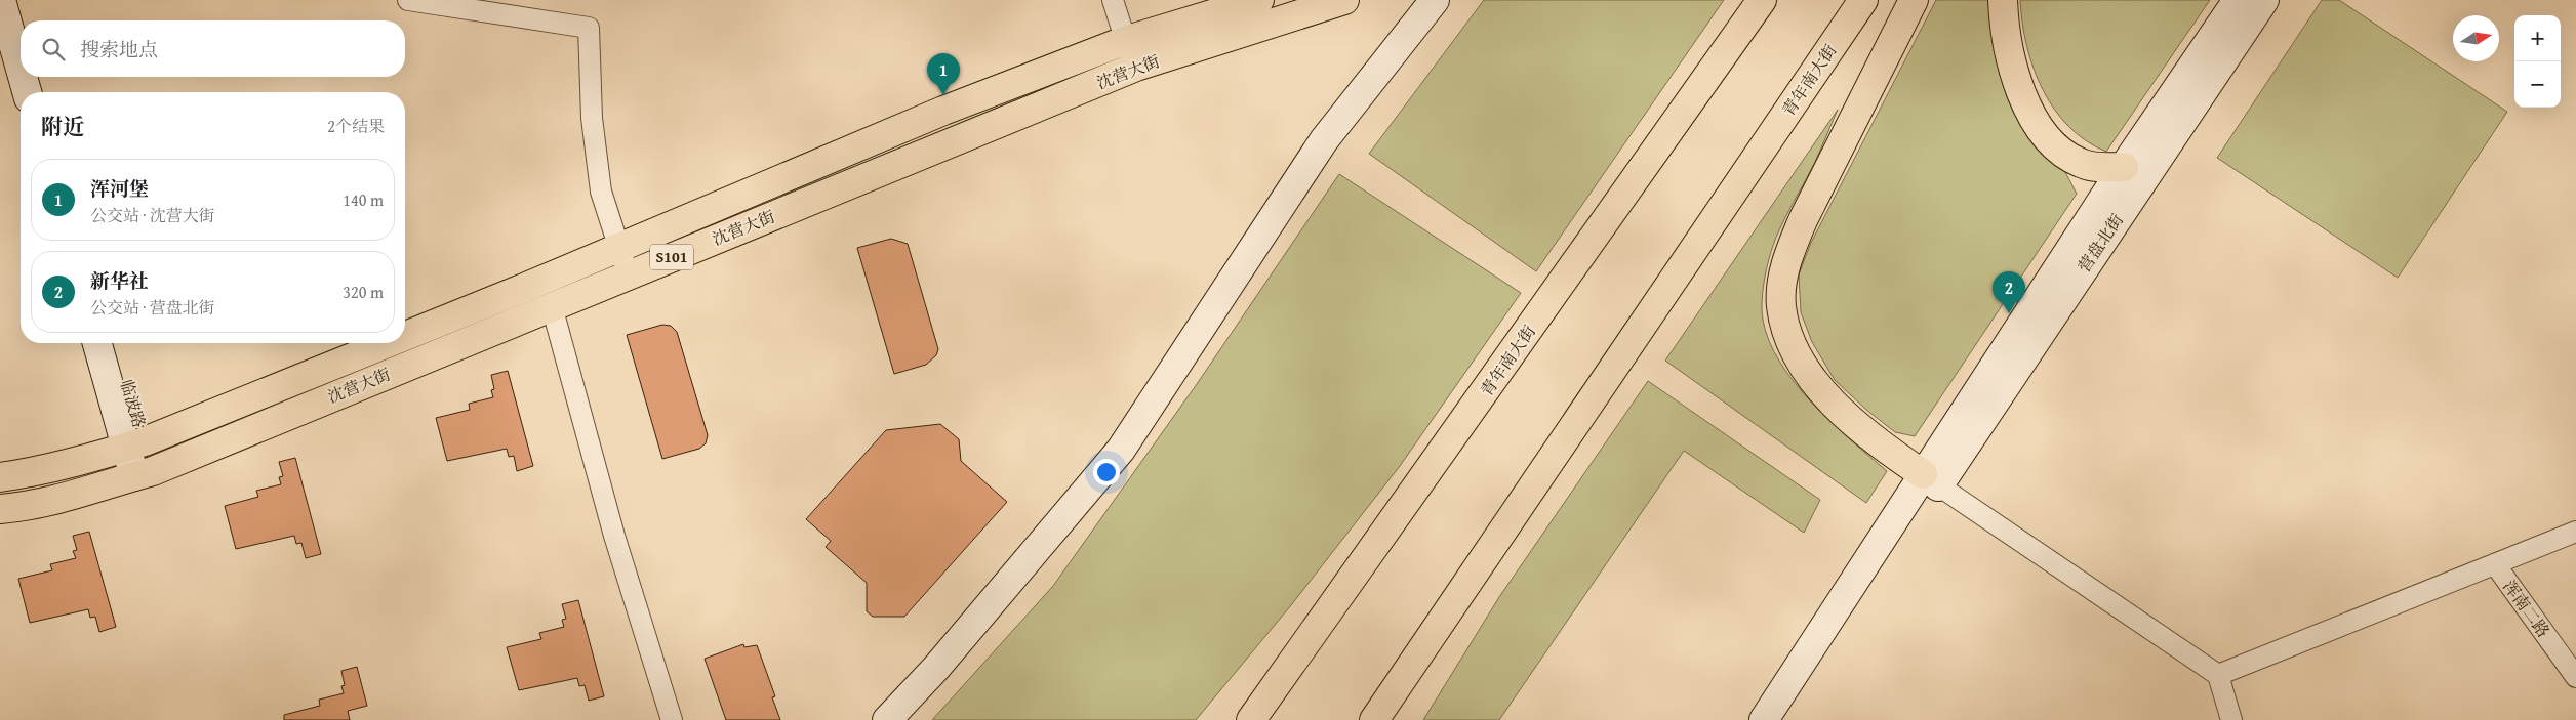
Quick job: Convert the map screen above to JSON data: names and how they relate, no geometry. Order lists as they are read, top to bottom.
{
  "streets": {
    "main road": ["沈营大街", "青年南大街", "S101"],
    "street": ["营盘北街", "临波路", "浑南二路"]
  },
  "crossings": [
    ["沈营大街", "临波路"]
  ],
  "north": "right",
  "page": {
    "map_buttons": ["+", "−"],
    "search": "搜索地点",
    "pins": ["1", "2"],
    "heading": ["附近", "2个结果"],
    "list": [
      {
        "mark": "1",
        "name": "浑河堡",
        "note": "公交站 · 沈营大街",
        "value": "140 m"
      },
      {
        "mark": "2",
        "name": "新华社",
        "note": "公交站 · 营盘北街",
        "value": "320 m"
      }
    ]
  }
}
